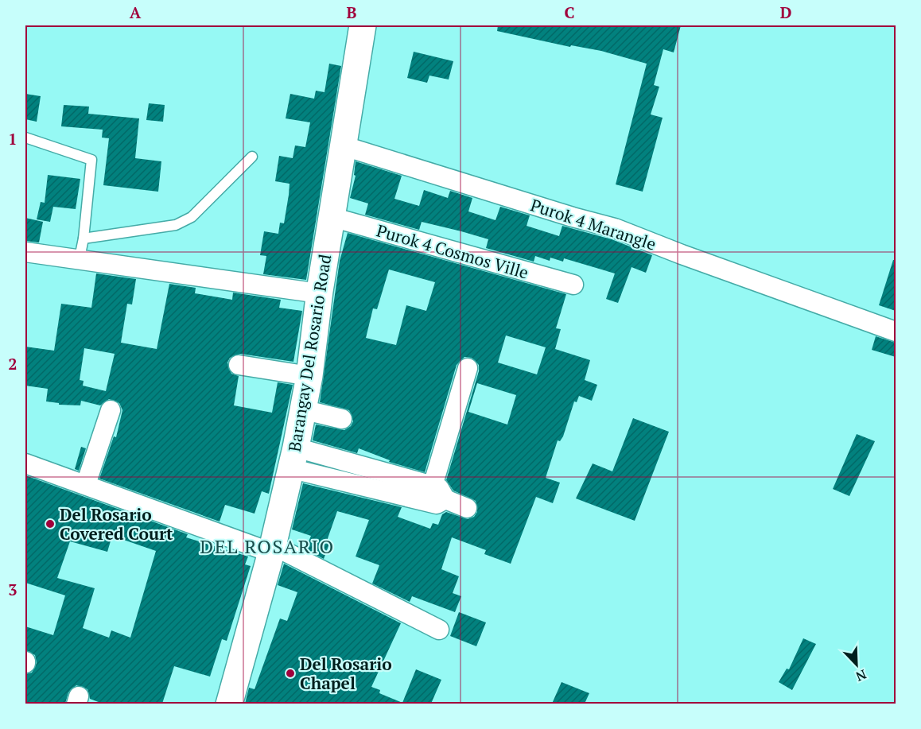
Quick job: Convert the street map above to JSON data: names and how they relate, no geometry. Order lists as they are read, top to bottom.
{
  "streets": {
    "main road": ["Barangay Del Rosario Road"],
    "street": ["Purok 4 Marangle", "Purok 4 Cosmos Ville"]
  },
  "crossings": [
    ["Purok 4 Marangle", "Barangay Del Rosario Road"],
    ["Purok 4 Cosmos Ville", "Barangay Del Rosario Road"]
  ],
  "districts": ["DEL ROSARIO"],
  "places": ["Del Rosario Covered Court", "Del Rosario Chapel"],
  "north": "bottom right",
  "grid": {
    "columns": [
      "A",
      "B",
      "C",
      "D"
    ],
    "rows": ["1", "2", "3"]
  }
}
